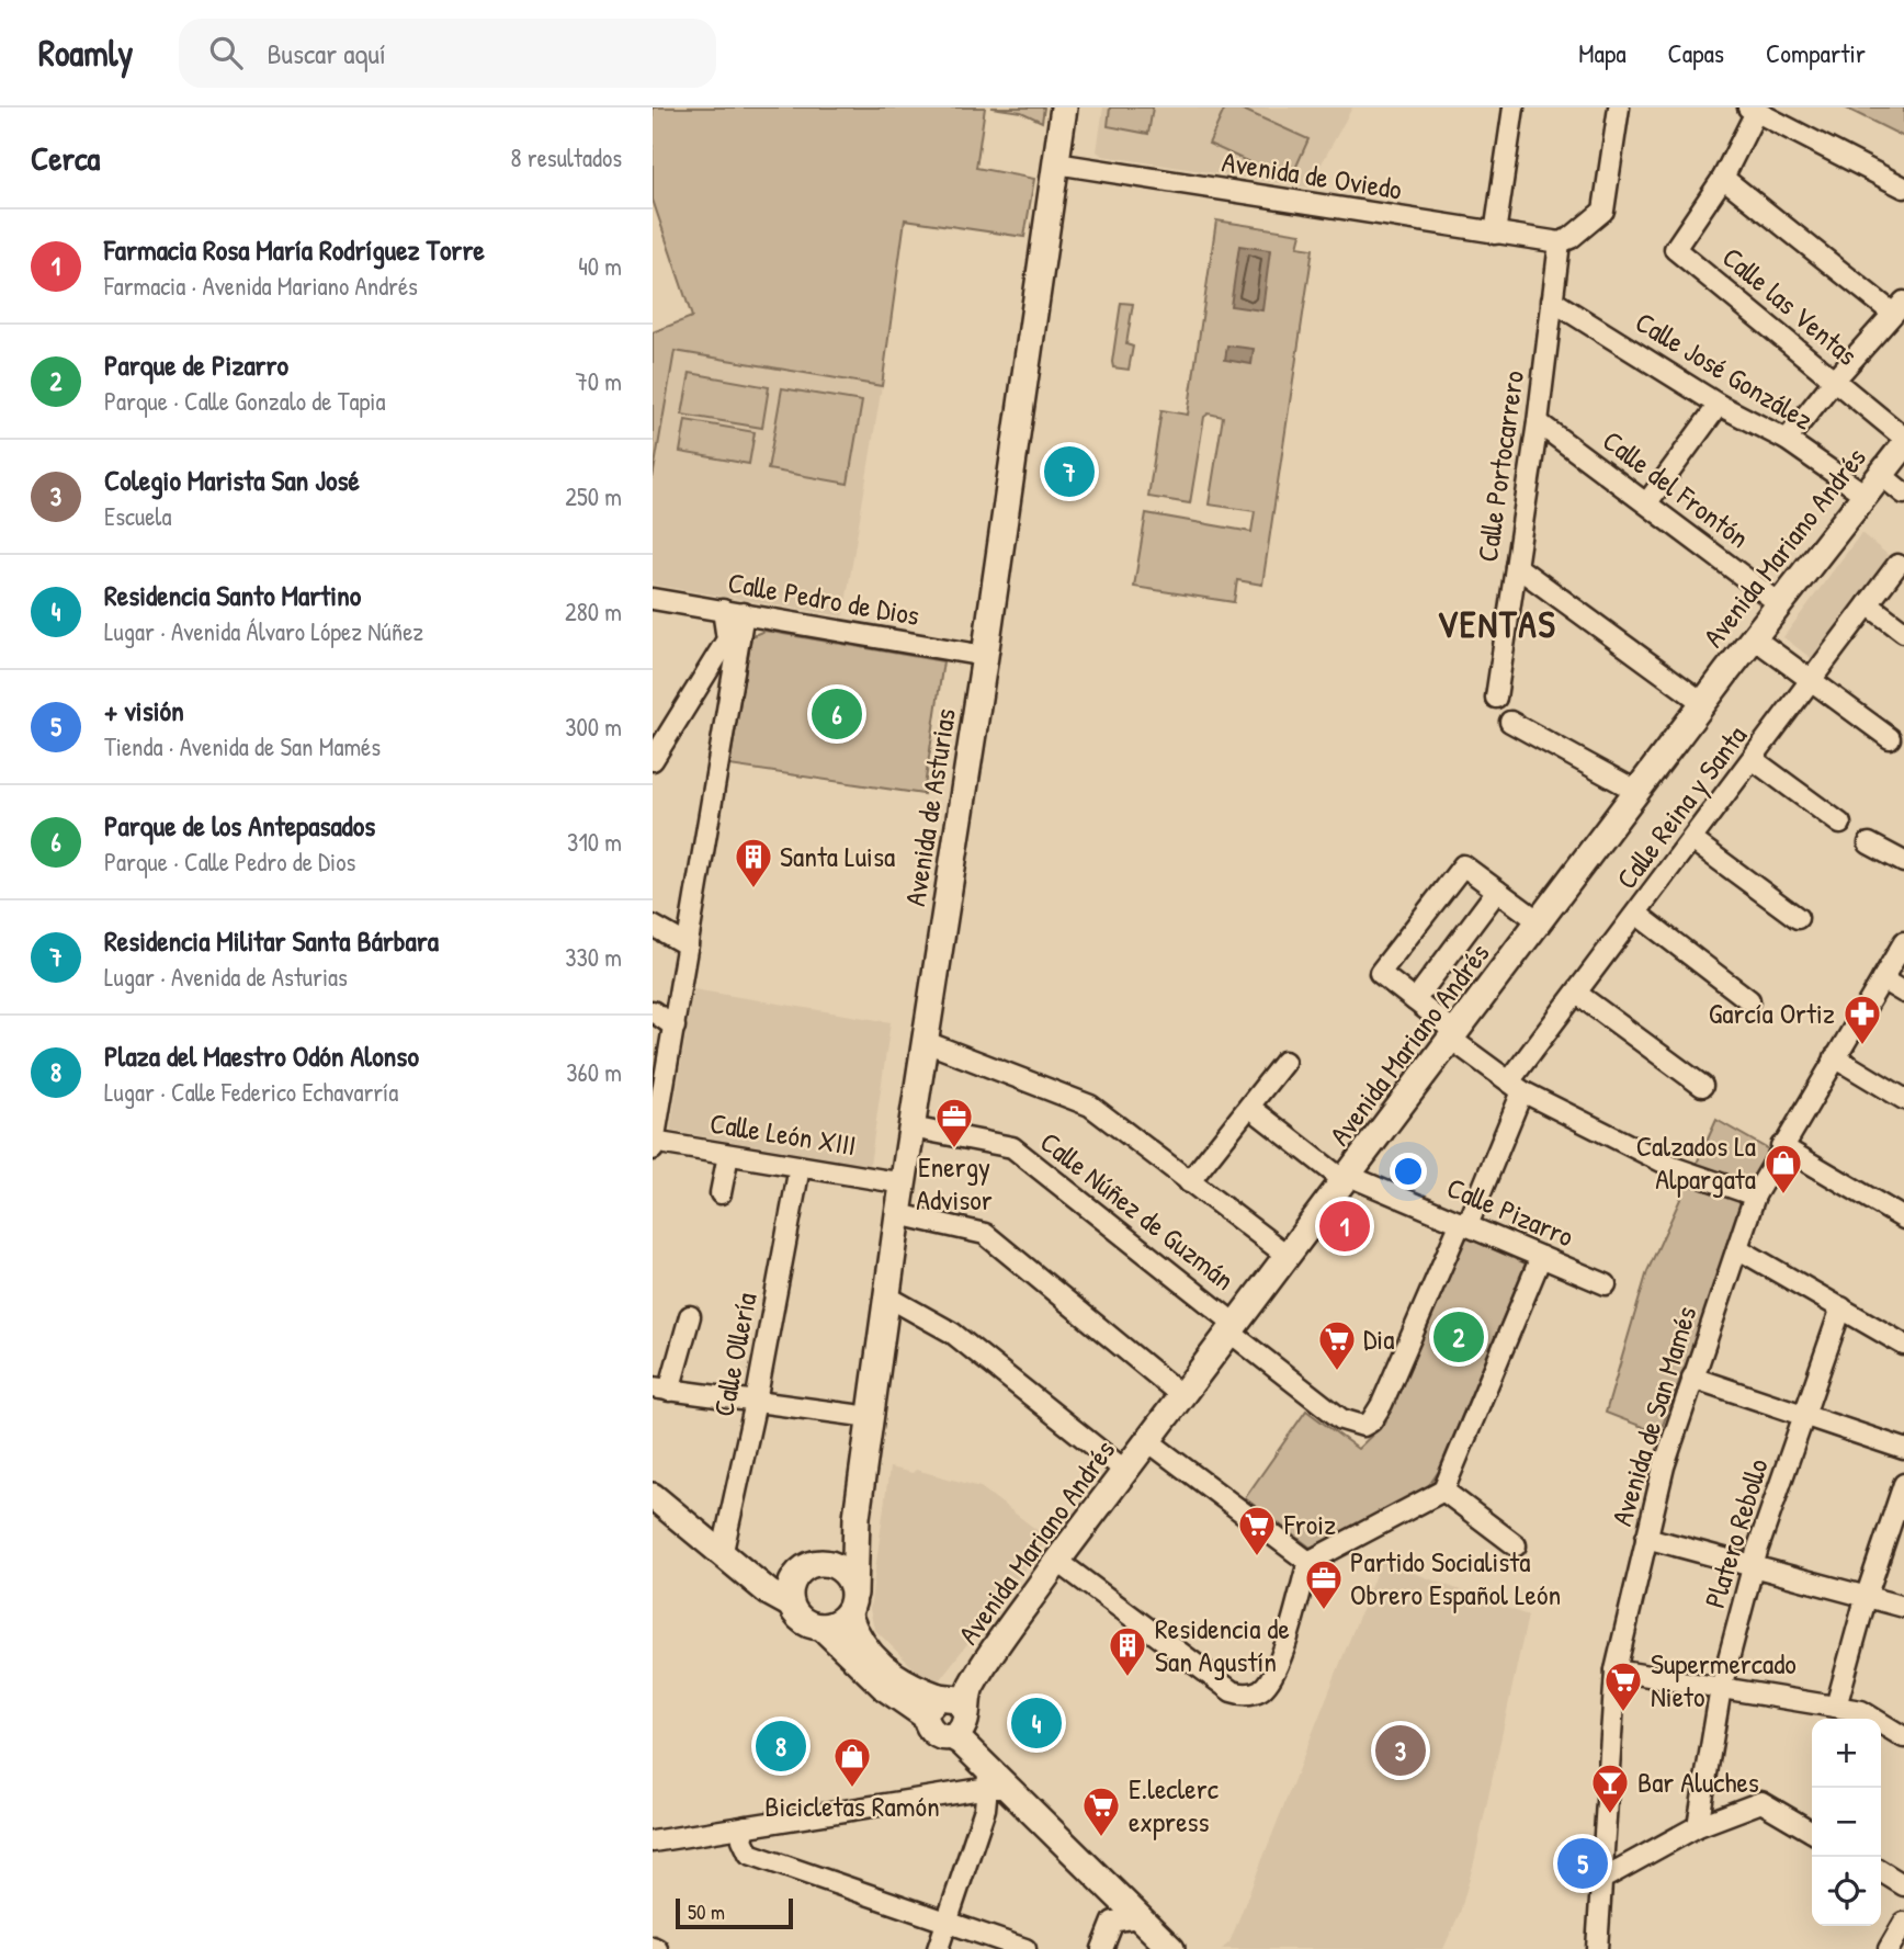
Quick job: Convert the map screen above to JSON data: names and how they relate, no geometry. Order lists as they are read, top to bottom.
{
  "streets": {
    "main road": ["Avenida Mariano Andrés", "Avenida de Asturias"],
    "street": [
      "Avenida de Oviedo",
      "Calle las Ventas",
      "Calle José González",
      "Calle Portocarrero",
      "Calle del Frontón",
      "Calle Pedro de Dios",
      "Calle Reina y Santa",
      "Calle León XIII",
      "Calle Núñez de Guzmán",
      "Calle Pizarro",
      "Calle Ollería",
      "Avenida de San Mamés",
      "Platero Rebollo"
    ]
  },
  "crossings": [
    ["Avenida de Oviedo", "Calle Portocarrero"],
    ["Avenida de Oviedo", "Avenida de Asturias"],
    ["Calle José González", "Calle Portocarrero"],
    ["Calle José González", "Avenida Mariano Andrés"],
    ["Calle Portocarrero", "Calle del Frontón"],
    ["Calle del Frontón", "Avenida Mariano Andrés"],
    ["Avenida Mariano Andrés", "Calle Núñez de Guzmán"],
    ["Avenida Mariano Andrés", "Calle Pizarro"],
    ["Calle Pedro de Dios", "Avenida de Asturias"],
    ["Avenida de Asturias", "Calle León XIII"],
    ["Avenida de Asturias", "Calle Núñez de Guzmán"],
    ["Calle Reina y Santa", "Calle Núñez de Guzmán"],
    ["Calle Reina y Santa", "Calle Pizarro"],
    ["Calle León XIII", "Calle Ollería"]
  ],
  "districts": ["VENTAS"],
  "places": {
    "building": ["Santa Luisa", "Residencia de San Agustín"],
    "pharmacy": ["García Ortiz"],
    "office": ["Energy Advisor", "Partido Socialista Obrero Español León"],
    "shop": ["Calzados La Alpargata", "Bicicletas Ramón"],
    "supermarket": [
      "Dia",
      "Froiz",
      "Supermercado Nieto",
      "E.leclerc express"
    ],
    "bar": ["Bar Aluches"]
  },
  "scale_bar": "50 m",
  "page": {
    "header": "Roamly",
    "search": "Buscar aquí",
    "nav": ["Mapa", "Capas", "Compartir"],
    "heading": ["Cerca", "8 resultados"],
    "list": [
      {
        "mark": "1",
        "name": "Farmacia Rosa María Rodríguez Torre",
        "note": "Farmacia · Avenida Mariano Andrés",
        "value": "40 m"
      },
      {
        "mark": "2",
        "name": "Parque de Pizarro",
        "note": "Parque · Calle Gonzalo de Tapia",
        "value": "70 m"
      },
      {
        "mark": "3",
        "name": "Colegio Marista San José",
        "note": "Escuela",
        "value": "250 m"
      },
      {
        "mark": "4",
        "name": "Residencia Santo Martino",
        "note": "Lugar · Avenida Álvaro López Núñez",
        "value": "280 m"
      },
      {
        "mark": "5",
        "name": "+ visión",
        "note": "Tienda · Avenida de San Mamés",
        "value": "300 m"
      },
      {
        "mark": "6",
        "name": "Parque de los Antepasados",
        "note": "Parque · Calle Pedro de Dios",
        "value": "310 m"
      },
      {
        "mark": "7",
        "name": "Residencia Militar Santa Bárbara",
        "note": "Lugar · Avenida de Asturias",
        "value": "330 m"
      },
      {
        "mark": "8",
        "name": "Plaza del Maestro Odón Alonso",
        "note": "Lugar · Calle Federico Echavarría",
        "value": "360 m"
      }
    ],
    "pins": [
      "7",
      "6",
      "1",
      "2",
      "4",
      "8",
      "3",
      "5"
    ],
    "map_buttons": ["+", "−"],
    "scale": "50 m"
  }
}
